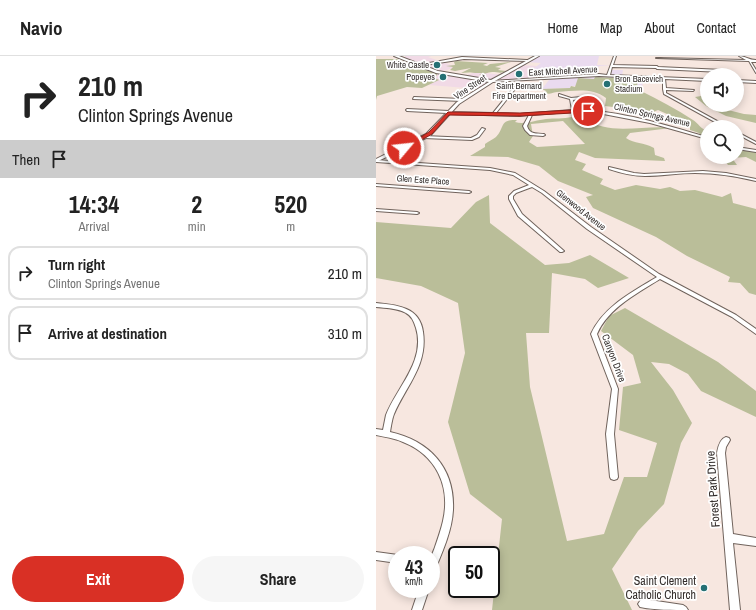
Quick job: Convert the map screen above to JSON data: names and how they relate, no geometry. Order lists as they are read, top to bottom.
{
  "streets": {
    "main road": ["Vine Street"],
    "street": [
      "East Mitchell Avenue",
      "Clinton Springs Avenue",
      "Glen Este Place",
      "Glenwood Avenue",
      "Canyon Drive",
      "Forest Park Drive"
    ]
  },
  "crossings": [
    ["East Mitchell Avenue", "Vine Street"],
    ["Vine Street", "Clinton Springs Avenue"],
    ["Vine Street", "Glenwood Avenue"],
    ["Glenwood Avenue", "Canyon Drive"]
  ],
  "places": [
    "White Castle",
    "Saint Bernard Fire Department",
    "Popeyes",
    "Bron Bacevich Stadium",
    "Saint Clement Catholic Church"
  ],
  "page": {
    "header": "Navio",
    "nav": [
      "Home",
      "Map",
      "About",
      "Contact"
    ],
    "turn": ["210 m", "Clinton Springs Avenue"],
    "then": "Then",
    "eta": [
      "14:34",
      "Arrival",
      "2",
      "min",
      "520",
      "m"
    ],
    "list": [
      {
        "name": "Turn right",
        "note": "Clinton Springs Avenue",
        "value": "210 m"
      },
      {
        "name": "Arrive at destination",
        "value": "310 m"
      }
    ],
    "speed": "43 km/h",
    "limit": "50",
    "buttons": ["Exit", "Share"]
  }
}
